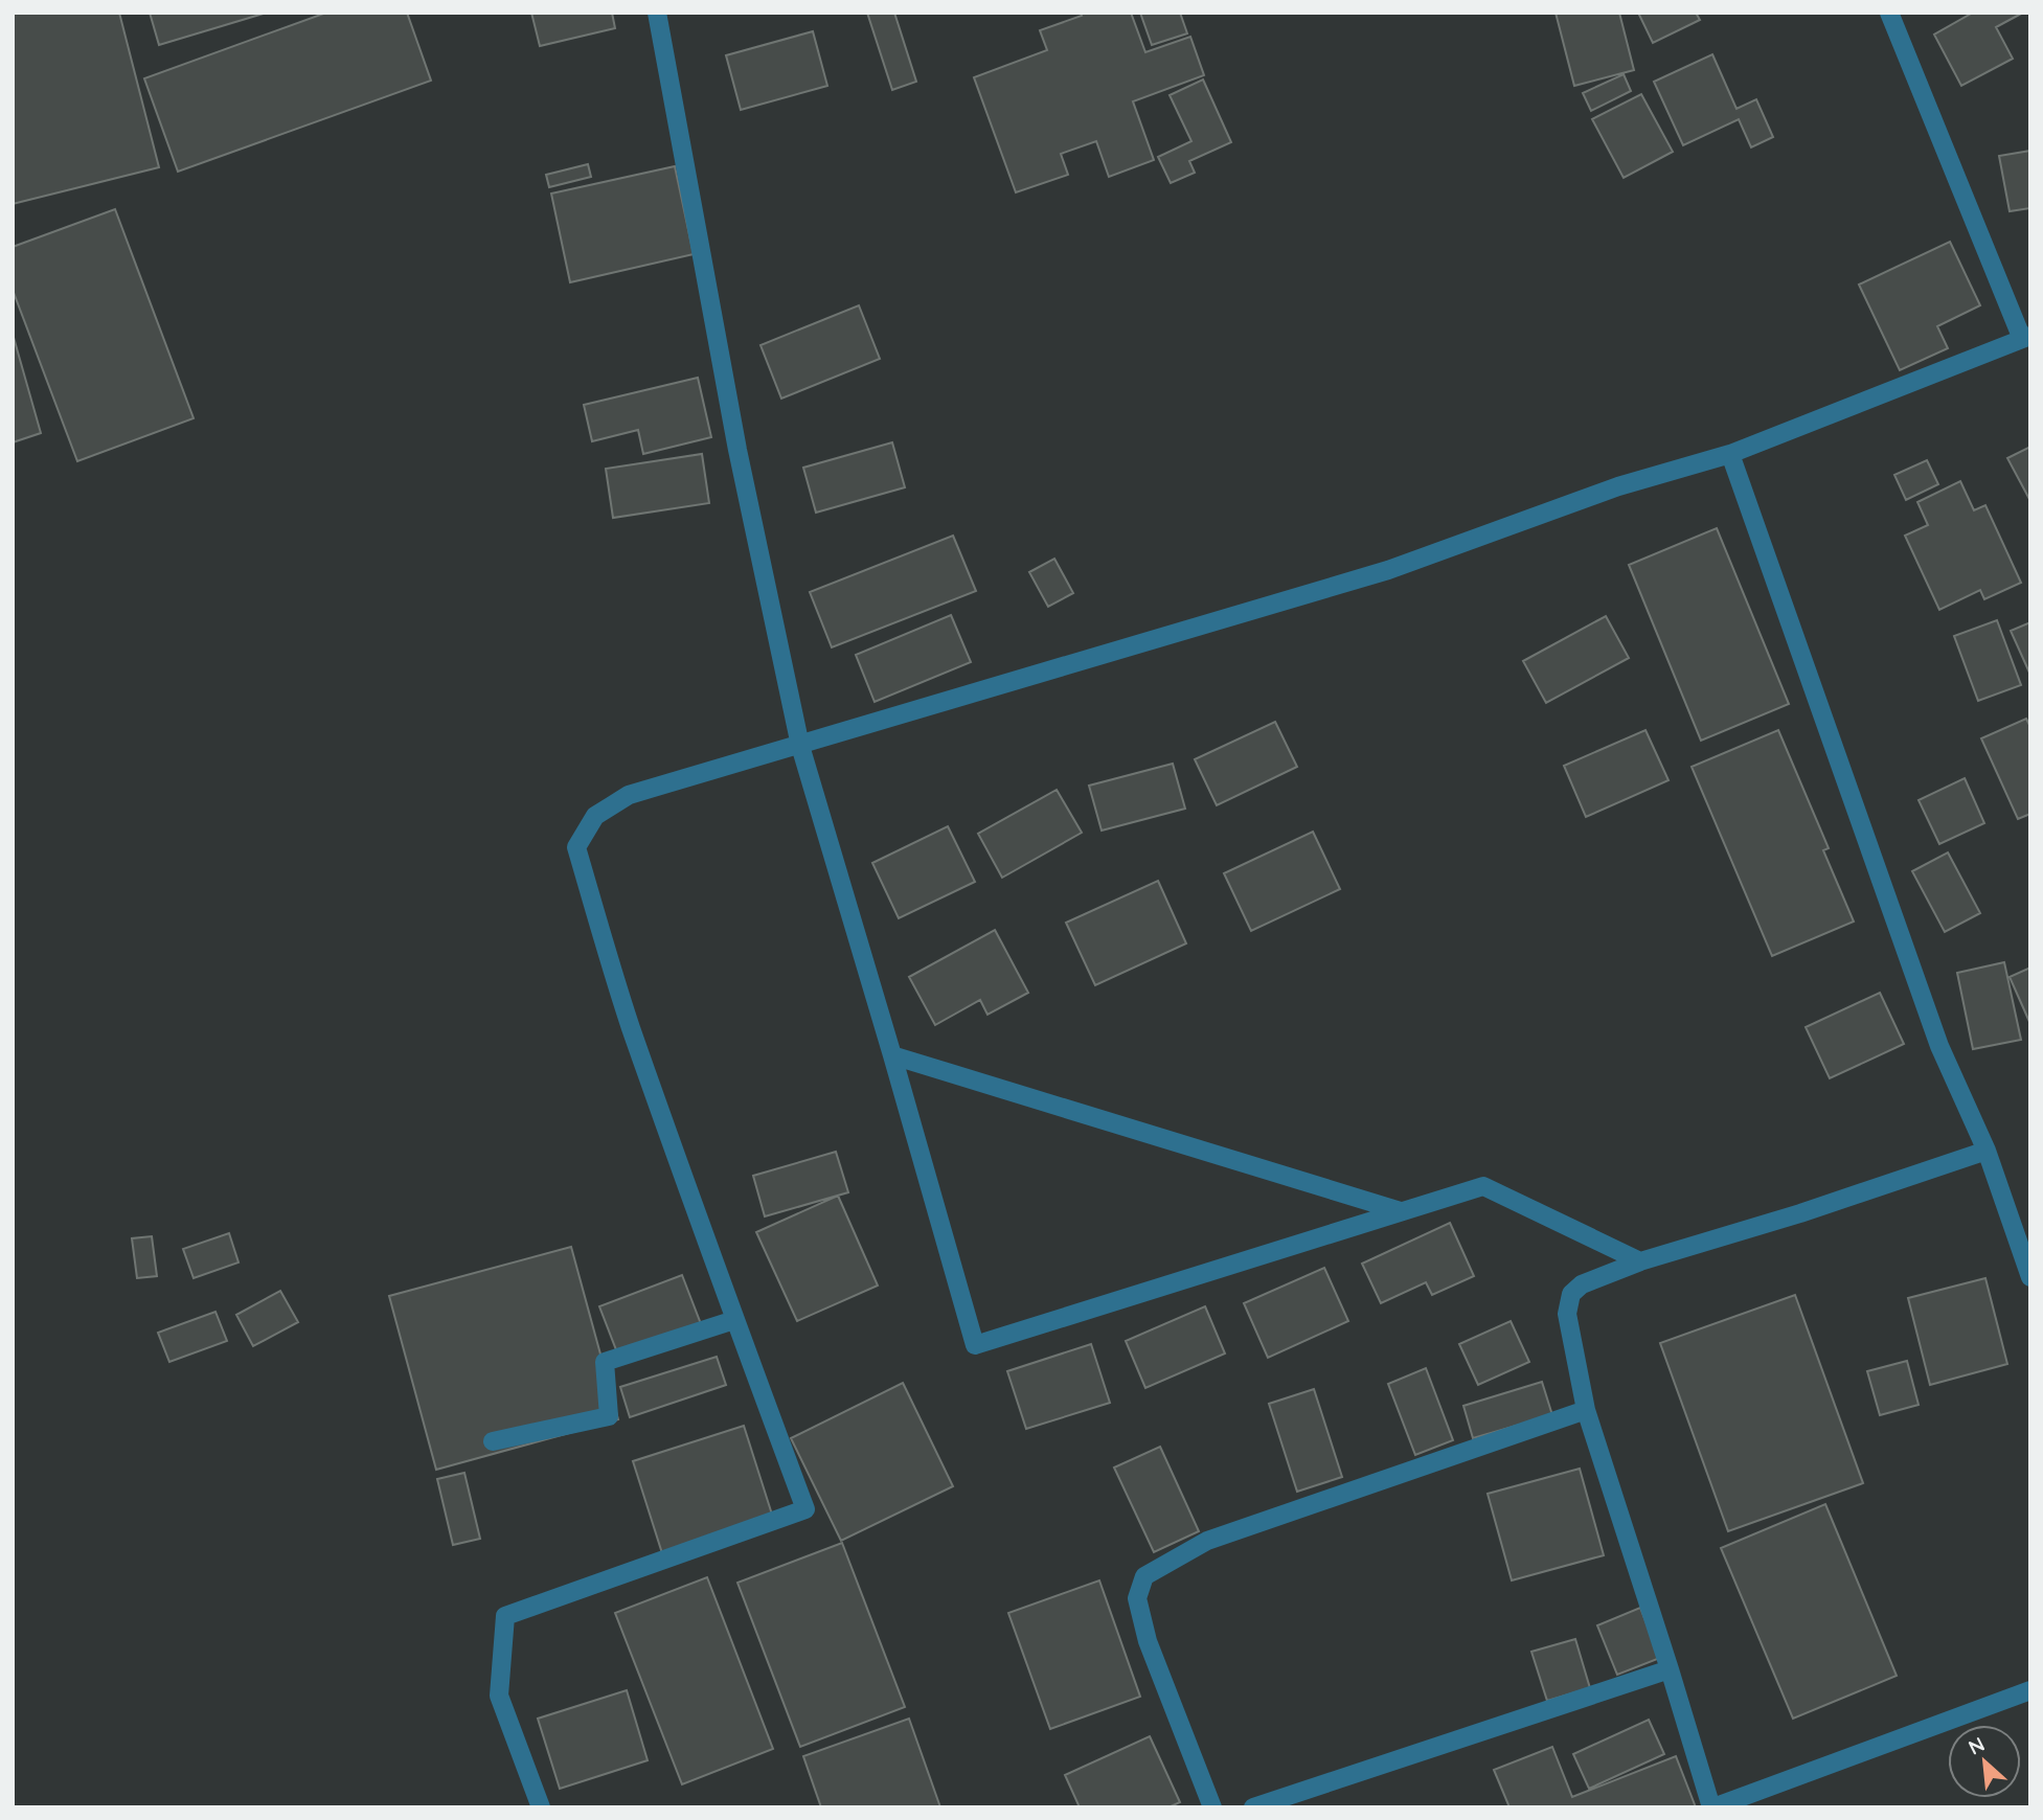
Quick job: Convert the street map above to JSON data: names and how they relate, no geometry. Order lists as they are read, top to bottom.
{
  "north": "top left"
}
